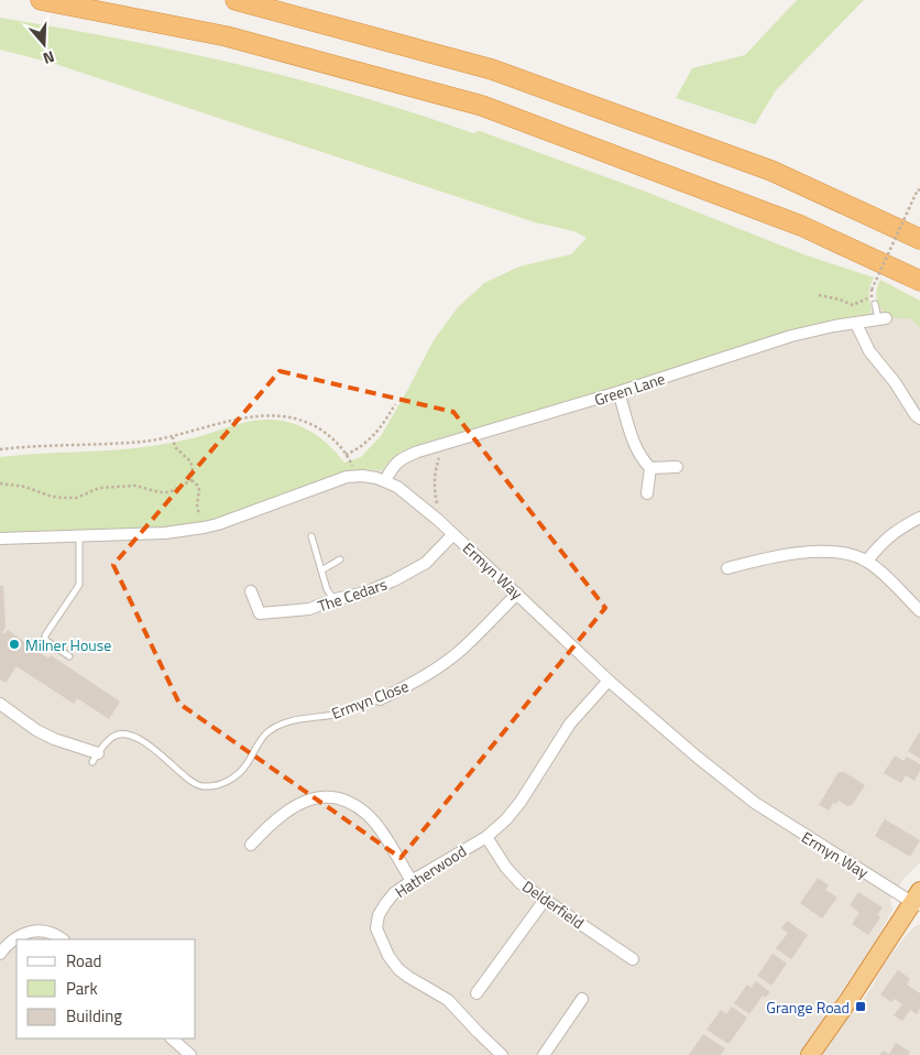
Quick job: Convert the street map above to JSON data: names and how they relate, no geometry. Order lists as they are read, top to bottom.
{
  "streets": {
    "street": [
      "Green Lane",
      "Ermyn Way",
      "The Cedars",
      "Ermyn Close",
      "Hatherwood",
      "Delderfield"
    ]
  },
  "crossings": [
    ["Green Lane", "Ermyn Way"],
    ["Ermyn Way", "The Cedars"],
    ["Ermyn Way", "Ermyn Close"],
    ["Ermyn Way", "Hatherwood"],
    ["Hatherwood", "Delderfield"]
  ],
  "places": {
    "other": ["Milner House"],
    "transit": ["Grange Road"]
  },
  "legend": ["Road", "Park", "Building"],
  "north": "bottom"
}
